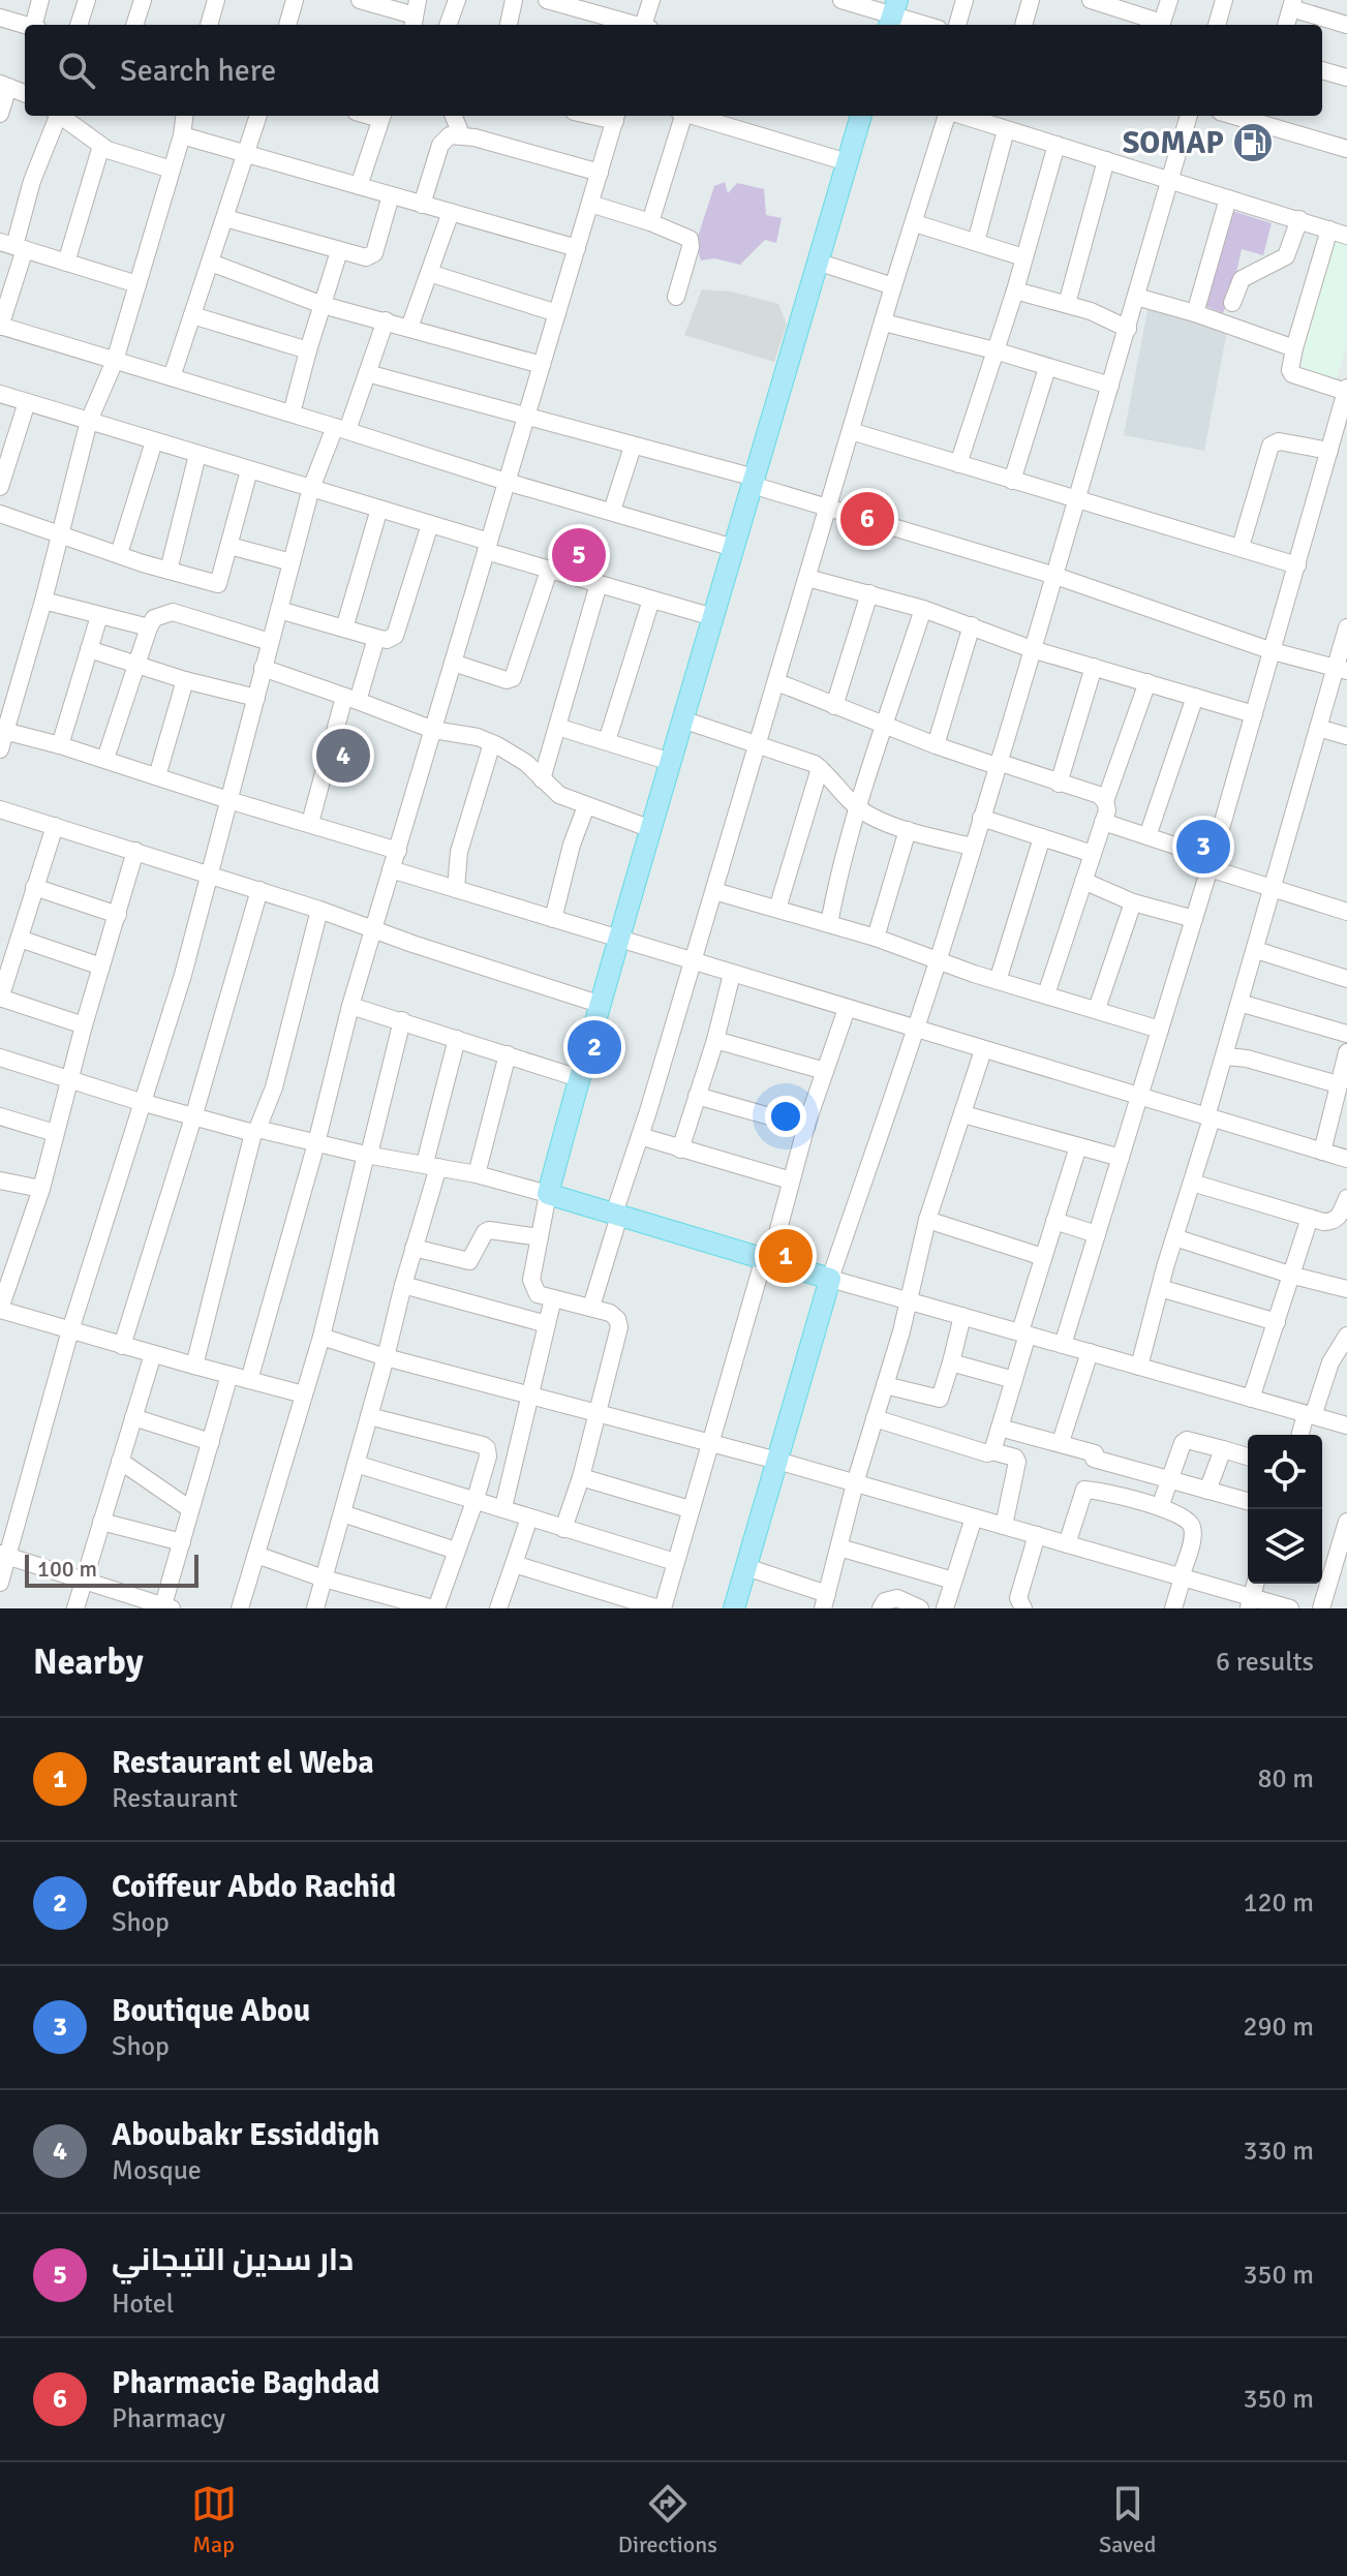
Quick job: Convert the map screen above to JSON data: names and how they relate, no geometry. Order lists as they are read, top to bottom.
{
  "places": {
    "fuel station": ["SOMAP"]
  },
  "scale_bar": "100 m",
  "page": {
    "search": "Search here",
    "pins": [
      "6",
      "5",
      "4",
      "3",
      "2",
      "1"
    ],
    "scale": "100 m",
    "heading": ["Nearby", "6 results"],
    "list": [
      {
        "mark": "1",
        "name": "Restaurant el Weba",
        "note": "Restaurant",
        "value": "80 m"
      },
      {
        "mark": "2",
        "name": "Coiffeur Abdo Rachid",
        "note": "Shop",
        "value": "120 m"
      },
      {
        "mark": "3",
        "name": "Boutique Abou",
        "note": "Shop",
        "value": "290 m"
      },
      {
        "mark": "4",
        "name": "Aboubakr Essiddigh",
        "note": "Mosque",
        "value": "330 m"
      },
      {
        "mark": "5",
        "name": "دار سدين التيجاني",
        "note": "Hotel",
        "value": "350 m"
      },
      {
        "mark": "6",
        "name": "Pharmacie Baghdad",
        "note": "Pharmacy",
        "value": "350 m"
      }
    ],
    "nav": ["Map", "Directions", "Saved"]
  }
}
